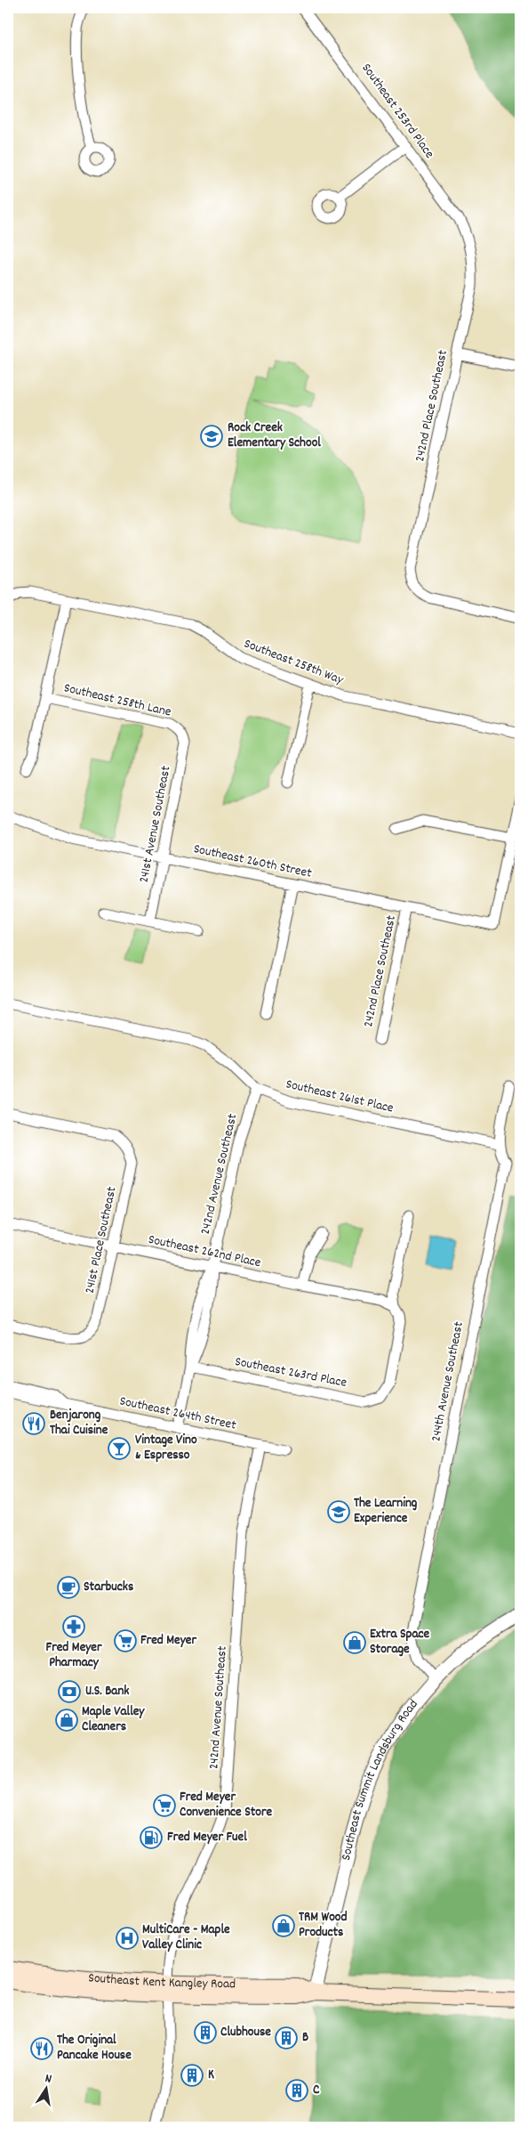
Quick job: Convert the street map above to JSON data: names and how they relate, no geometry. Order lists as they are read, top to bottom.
{
  "streets": {
    "main road": ["Southeast Kent Kangley Road"],
    "street": [
      "Southeast 253rd Place",
      "242nd Place Southeast",
      "Southeast 258th Way",
      "Southeast 258th Lane",
      "241st Avenue Southeast",
      "Southeast 260th Street",
      "Southeast 261st Place",
      "242nd Avenue Southeast",
      "241st Place Southeast",
      "Southeast 262nd Place",
      "Southeast 263rd Place",
      "244th Avenue Southeast",
      "Southeast 264th Street",
      "Southeast Summit Landsburg Road"
    ]
  },
  "crossings": [
    ["Southeast 253rd Place", "242nd Place Southeast"],
    ["242nd Place Southeast", "Southeast 260th Street"],
    ["Southeast 258th Lane", "241st Avenue Southeast"],
    ["241st Avenue Southeast", "Southeast 260th Street"],
    ["Southeast 261st Place", "242nd Avenue Southeast"],
    ["Southeast 261st Place", "244th Avenue Southeast"],
    ["242nd Avenue Southeast", "Southeast 262nd Place"],
    ["242nd Avenue Southeast", "Southeast 263rd Place"],
    ["242nd Avenue Southeast", "Southeast 264th Street"],
    ["242nd Avenue Southeast", "Southeast Kent Kangley Road"],
    ["241st Place Southeast", "Southeast 262nd Place"],
    ["Southeast 262nd Place", "Southeast 263rd Place"],
    ["244th Avenue Southeast", "Southeast Summit Landsburg Road"],
    ["Southeast Summit Landsburg Road", "Southeast Kent Kangley Road"]
  ],
  "places": {
    "school or university": ["Rock Creek Elementary School", "The Learning Experience"],
    "restaurant": ["Benjarong Thai Cuisine", "The Original Pancake House"],
    "bar": ["Vintage Vino & Espresso"],
    "cafe": ["Starbucks"],
    "pharmacy": ["Fred Meyer Pharmacy"],
    "supermarket": ["Fred Meyer", "Fred Meyer Convenience Store"],
    "shop": ["Extra Space Storage", "Maple Valley Cleaners", "TRM Wood Products"],
    "bank": ["U.S. Bank"],
    "fuel station": ["Fred Meyer Fuel"],
    "hospital": ["MultiCare - Maple Valley Clinic"],
    "building": [
      "Clubhouse",
      "B",
      "K",
      "C"
    ]
  },
  "north": "top"
}
